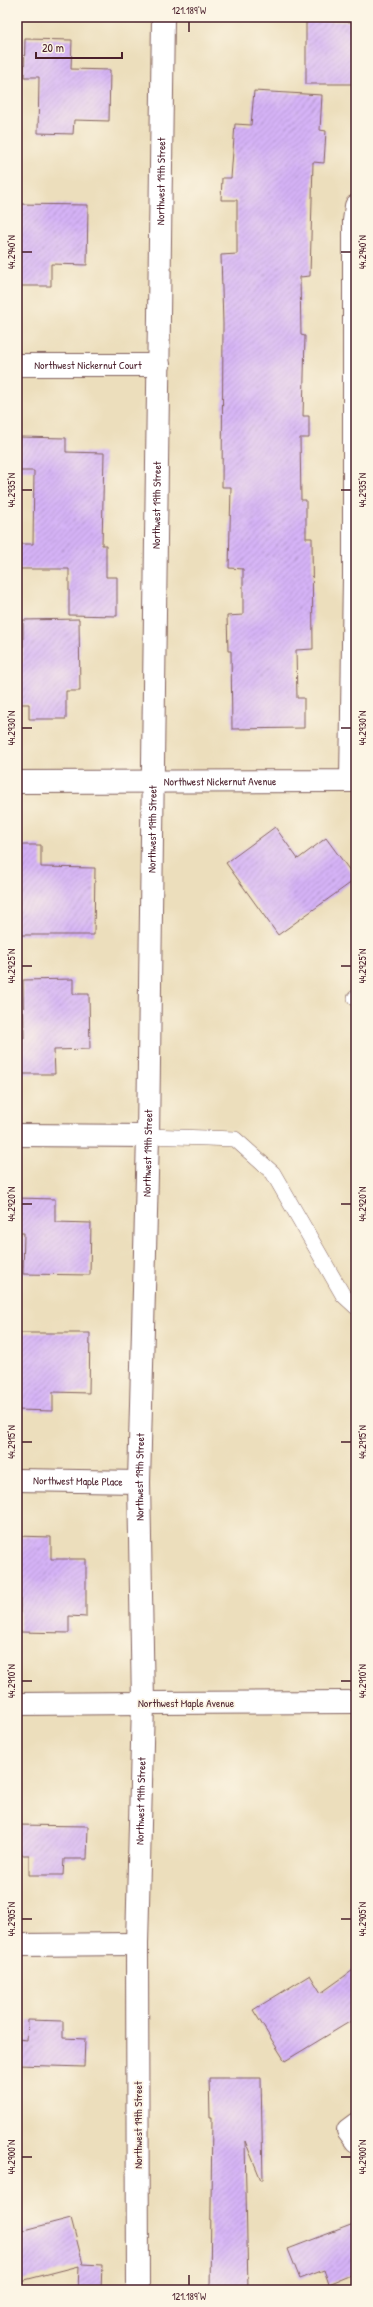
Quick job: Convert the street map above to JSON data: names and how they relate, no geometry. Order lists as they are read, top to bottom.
{
  "streets": {
    "street": [
      "Northwest 19th Street",
      "Northwest Nickernut Court",
      "Northwest Nickernut Avenue",
      "Northwest Maple Place",
      "Northwest Maple Avenue"
    ]
  },
  "crossings": [
    ["Northwest 19th Street", "Northwest Nickernut Court"],
    ["Northwest 19th Street", "Northwest Nickernut Avenue"],
    ["Northwest 19th Street", "Northwest Maple Place"],
    ["Northwest 19th Street", "Northwest Maple Avenue"]
  ],
  "scale_bar": "20 m",
  "coordinates": [
    "121.189°W",
    "44.2940°N",
    "44.2935°N",
    "44.2930°N",
    "44.2925°N",
    "44.2920°N",
    "44.2915°N",
    "44.2910°N",
    "44.2905°N",
    "44.2900°N"
  ]
}
